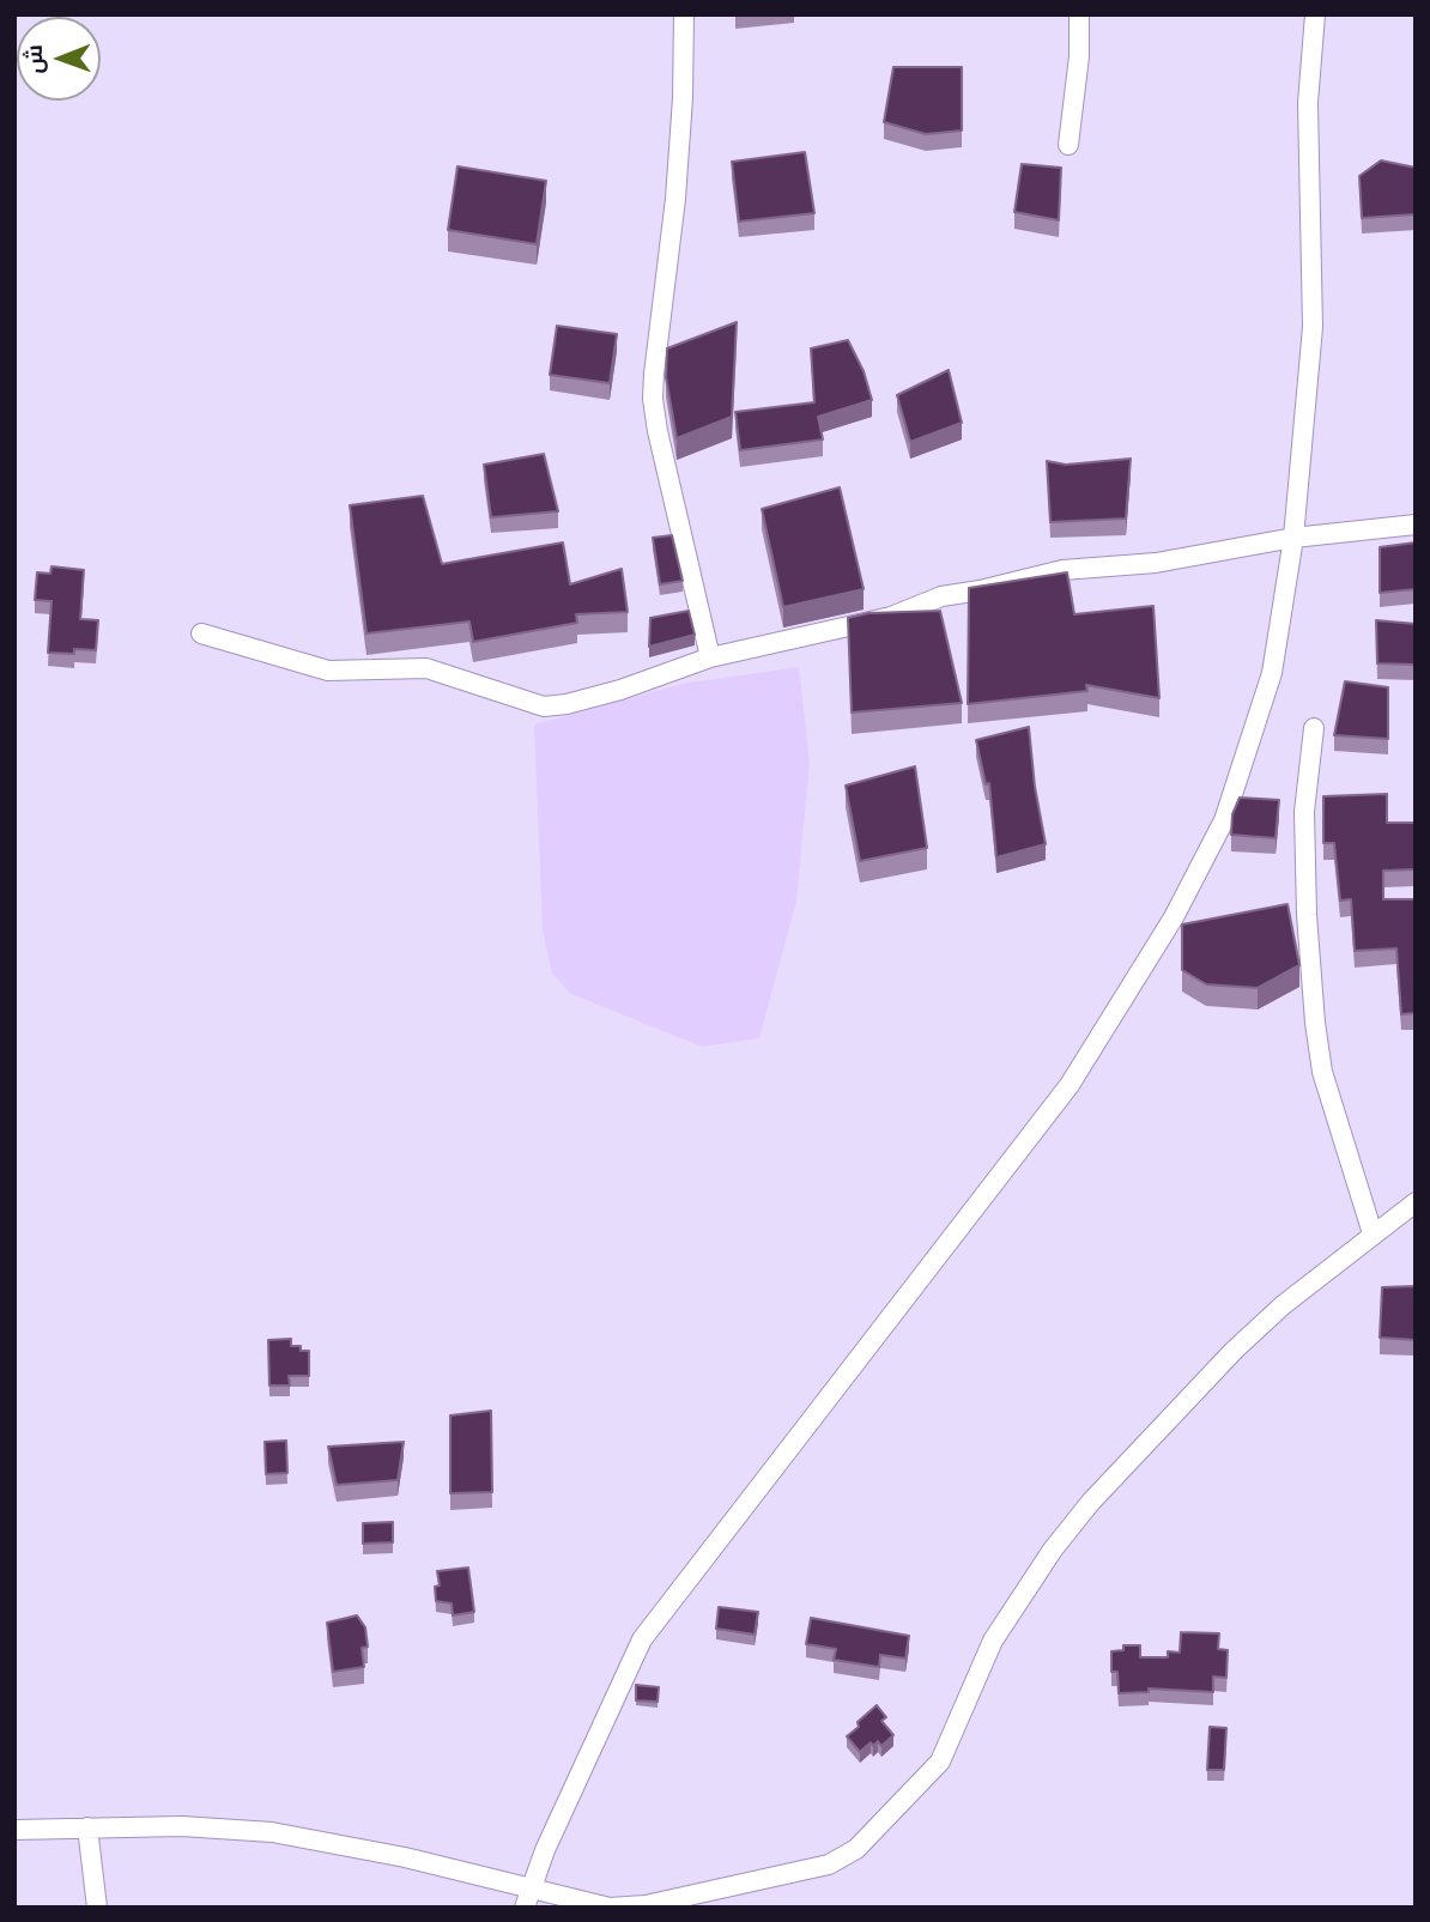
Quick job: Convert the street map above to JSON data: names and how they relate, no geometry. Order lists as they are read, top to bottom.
{
  "north": "left"
}
